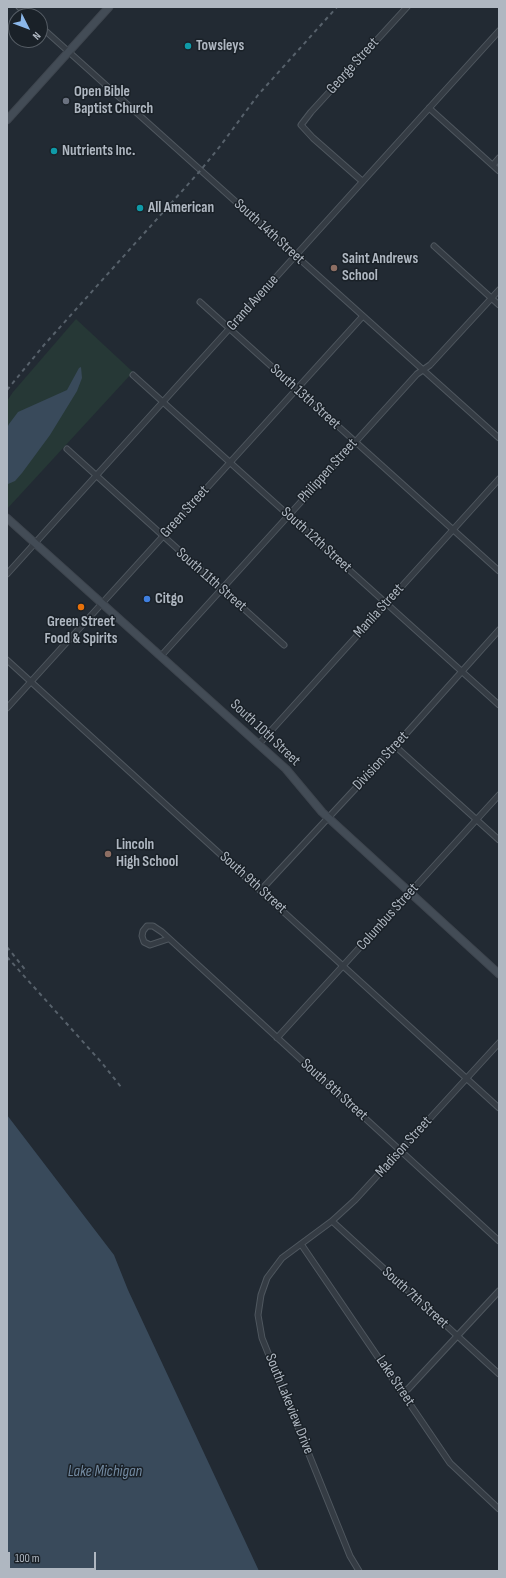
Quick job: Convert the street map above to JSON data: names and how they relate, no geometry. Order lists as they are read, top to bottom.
{
  "streets": {
    "street": [
      "George Street",
      "South 14th Street",
      "Grand Avenue",
      "South 13th Street",
      "Philippen Street",
      "Green Street",
      "South 12th Street",
      "South 11th Street",
      "Manila Street",
      "South 10th Street",
      "Division Street",
      "South 9th Street",
      "Columbus Street",
      "South 8th Street",
      "Madison Street",
      "South 7th Street",
      "Lake Street",
      "South Lakeview Drive"
    ]
  },
  "crossings": [
    ["George Street", "Grand Avenue"],
    ["South 14th Street", "Grand Avenue"],
    ["South 14th Street", "Philippen Street"],
    ["South 14th Street", "Green Street"],
    ["Grand Avenue", "South 13th Street"],
    ["Grand Avenue", "South 12th Street"],
    ["Grand Avenue", "South 11th Street"],
    ["Grand Avenue", "South 10th Street"],
    ["South 13th Street", "Philippen Street"],
    ["South 13th Street", "Green Street"],
    ["South 13th Street", "Manila Street"],
    ["Philippen Street", "South 12th Street"],
    ["Philippen Street", "South 11th Street"],
    ["Philippen Street", "South 10th Street"],
    ["Green Street", "South 12th Street"],
    ["Green Street", "South 11th Street"],
    ["Green Street", "South 10th Street"],
    ["Green Street", "South 9th Street"],
    ["South 12th Street", "Manila Street"],
    ["South 12th Street", "Division Street"],
    ["Manila Street", "South 10th Street"],
    ["South 10th Street", "Division Street"],
    ["South 10th Street", "Columbus Street"],
    ["Division Street", "South 9th Street"],
    ["South 9th Street", "Columbus Street"],
    ["South 9th Street", "Madison Street"],
    ["Columbus Street", "South 8th Street"],
    ["South 8th Street", "Madison Street"],
    ["Madison Street", "South 7th Street"],
    ["Madison Street", "Lake Street"],
    ["Madison Street", "South Lakeview Drive"],
    ["Lake Street", "South Lakeview Drive"]
  ],
  "water": ["Lake Michigan"],
  "places": [
    "Towsleys",
    "Open Bible Baptist Church",
    "Nutrients Inc.",
    "All American",
    "Saint Andrews School",
    "Citgo",
    "Green Street Food & Spirits",
    "Lincoln High School"
  ],
  "scale_bar": "100 m",
  "north": "bottom right"
}
